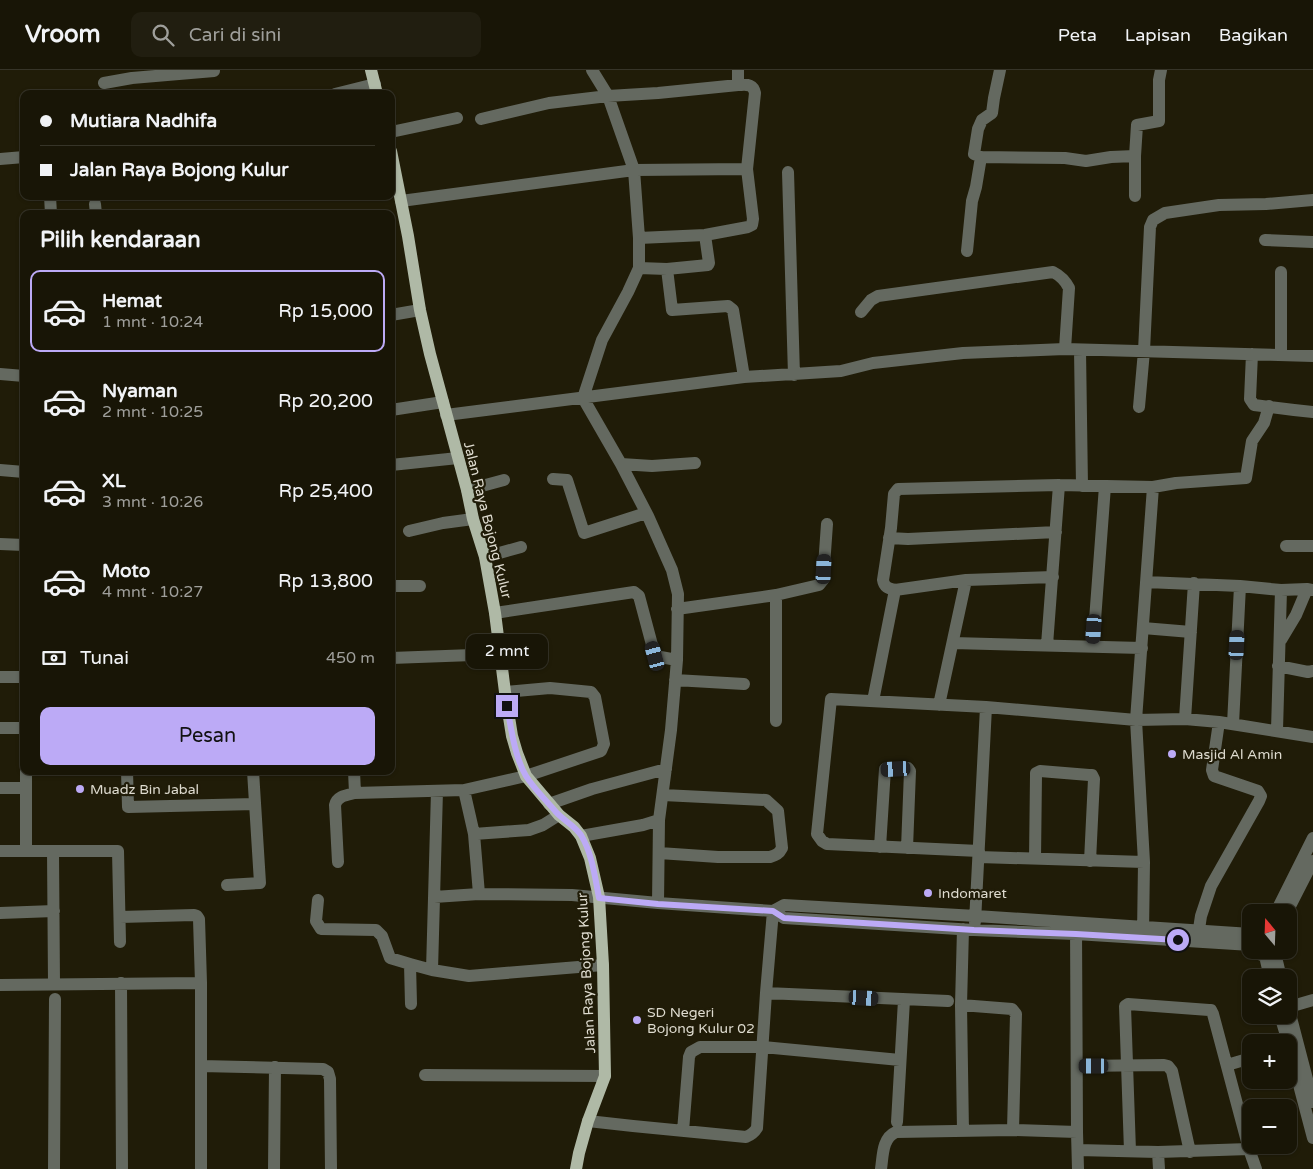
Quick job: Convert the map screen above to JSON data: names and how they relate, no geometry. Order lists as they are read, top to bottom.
{
  "streets": {
    "main road": ["Jalan Raya Bojong Kulur"]
  },
  "places": [
    "Masjid Al Amin",
    "Muadz Bin Jabal",
    "Indomaret",
    "SD Negeri Bojong Kulur 02"
  ],
  "north": "top",
  "page": {
    "header": "Vroom",
    "search": "Cari di sini",
    "nav": ["Peta", "Lapisan", "Bagikan"],
    "banner": ["Mutiara Nadhifa", "Jalan Raya Bojong Kulur"],
    "heading": "Pilih kendaraan",
    "list": [
      {
        "name": "Hemat",
        "note": "1 mnt · 10:24",
        "value": "Rp 15,000"
      },
      {
        "name": "Nyaman",
        "note": "2 mnt · 10:25",
        "value": "Rp 20,200"
      },
      {
        "name": "XL",
        "note": "3 mnt · 10:26",
        "value": "Rp 25,400"
      },
      {
        "name": "Moto",
        "note": "4 mnt · 10:27",
        "value": "Rp 13,800"
      }
    ],
    "pay": ["Tunai", "450 m"],
    "bubble": "2 mnt",
    "buttons": "Pesan",
    "map_buttons": ["+", "−"]
  }
}
